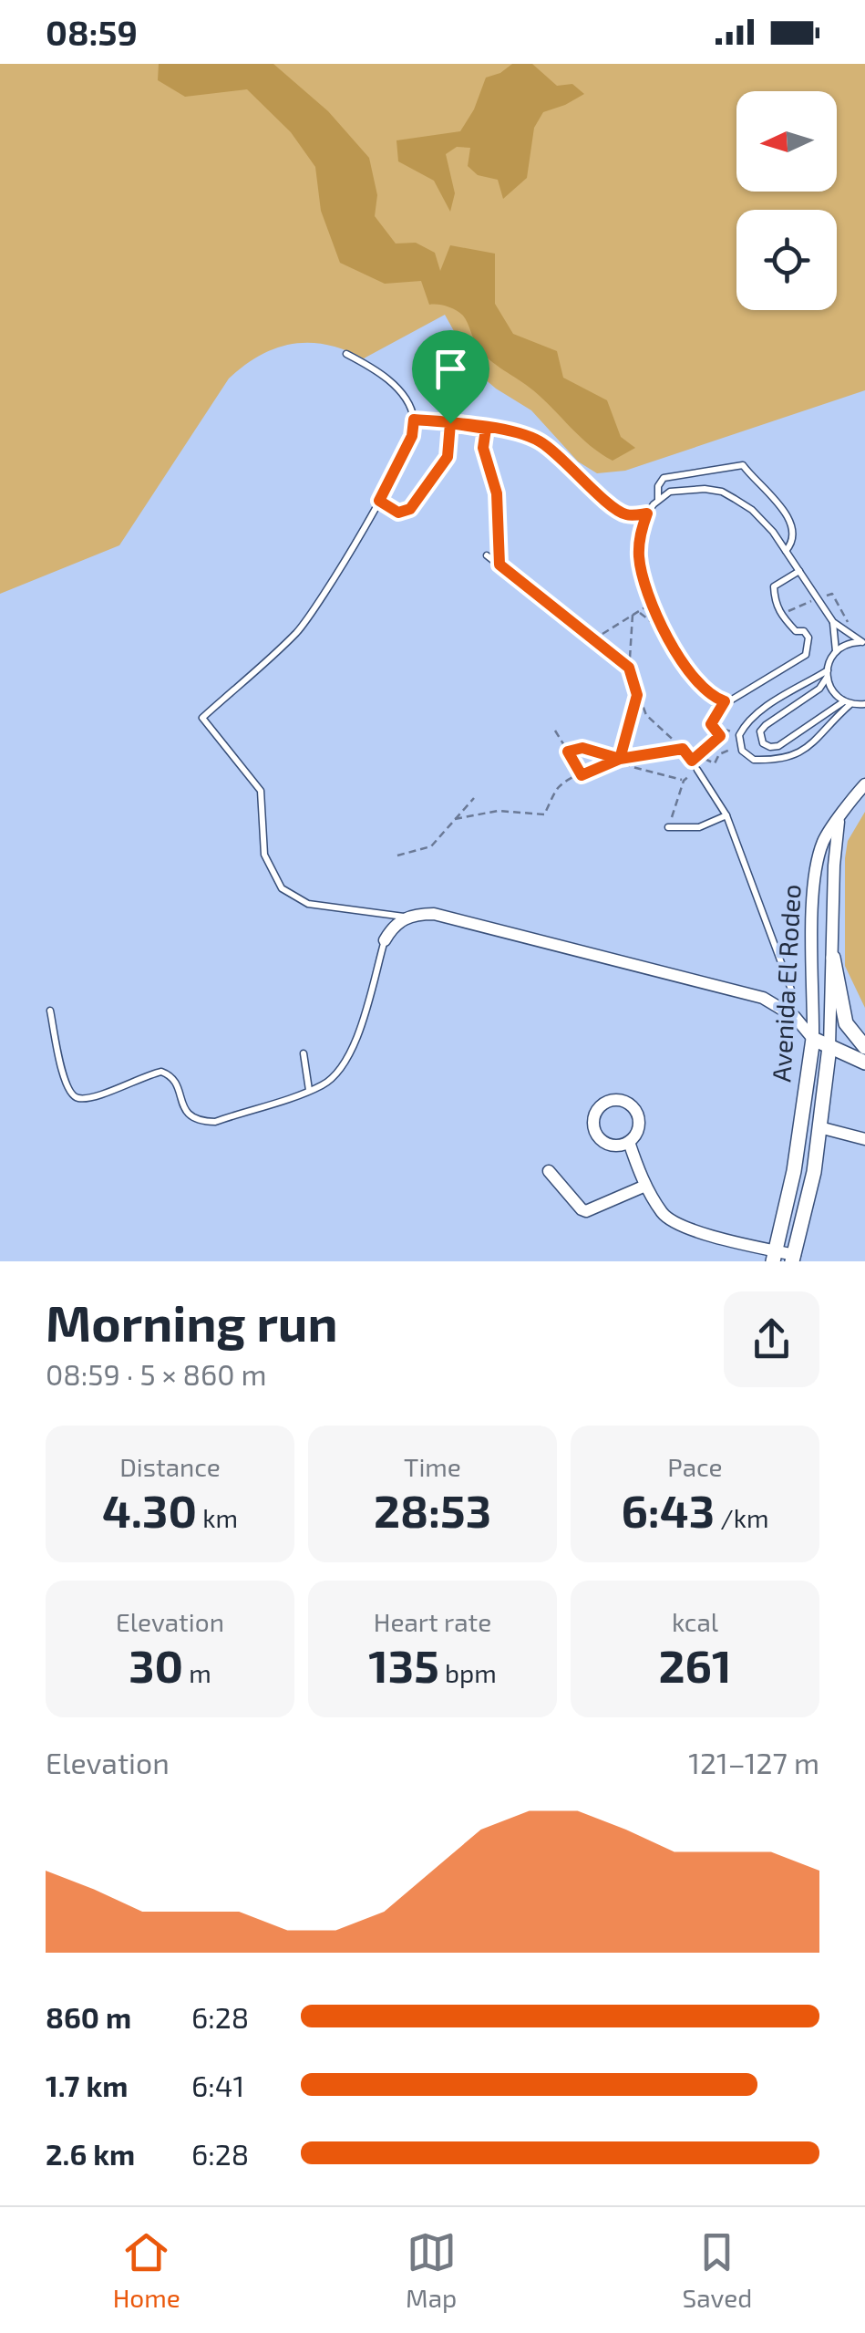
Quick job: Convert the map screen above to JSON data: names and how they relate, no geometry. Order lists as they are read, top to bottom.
{
  "streets": {
    "street": ["Avenida El Rodeo"]
  },
  "north": "left",
  "page": {
    "status": "08:59",
    "heading": ["Morning run", "08:59 · 5 × 860 m"],
    "stats": [
      ["Distance", "4.30 km"],
      ["Time", "28:53"],
      ["Pace", "6:43 /km"],
      ["Elevation", "30 m"],
      ["Heart rate", "135 bpm"],
      ["kcal", "261"]
    ],
    "chart": ["Elevation", "121–127 m"],
    "list": [
      {
        "name": "860 m",
        "note": "6:28"
      },
      {
        "name": "1.7 km",
        "note": "6:41"
      },
      {
        "name": "2.6 km",
        "note": "6:28"
      }
    ],
    "tabs": ["Home", "Map", "Saved"]
  }
}
